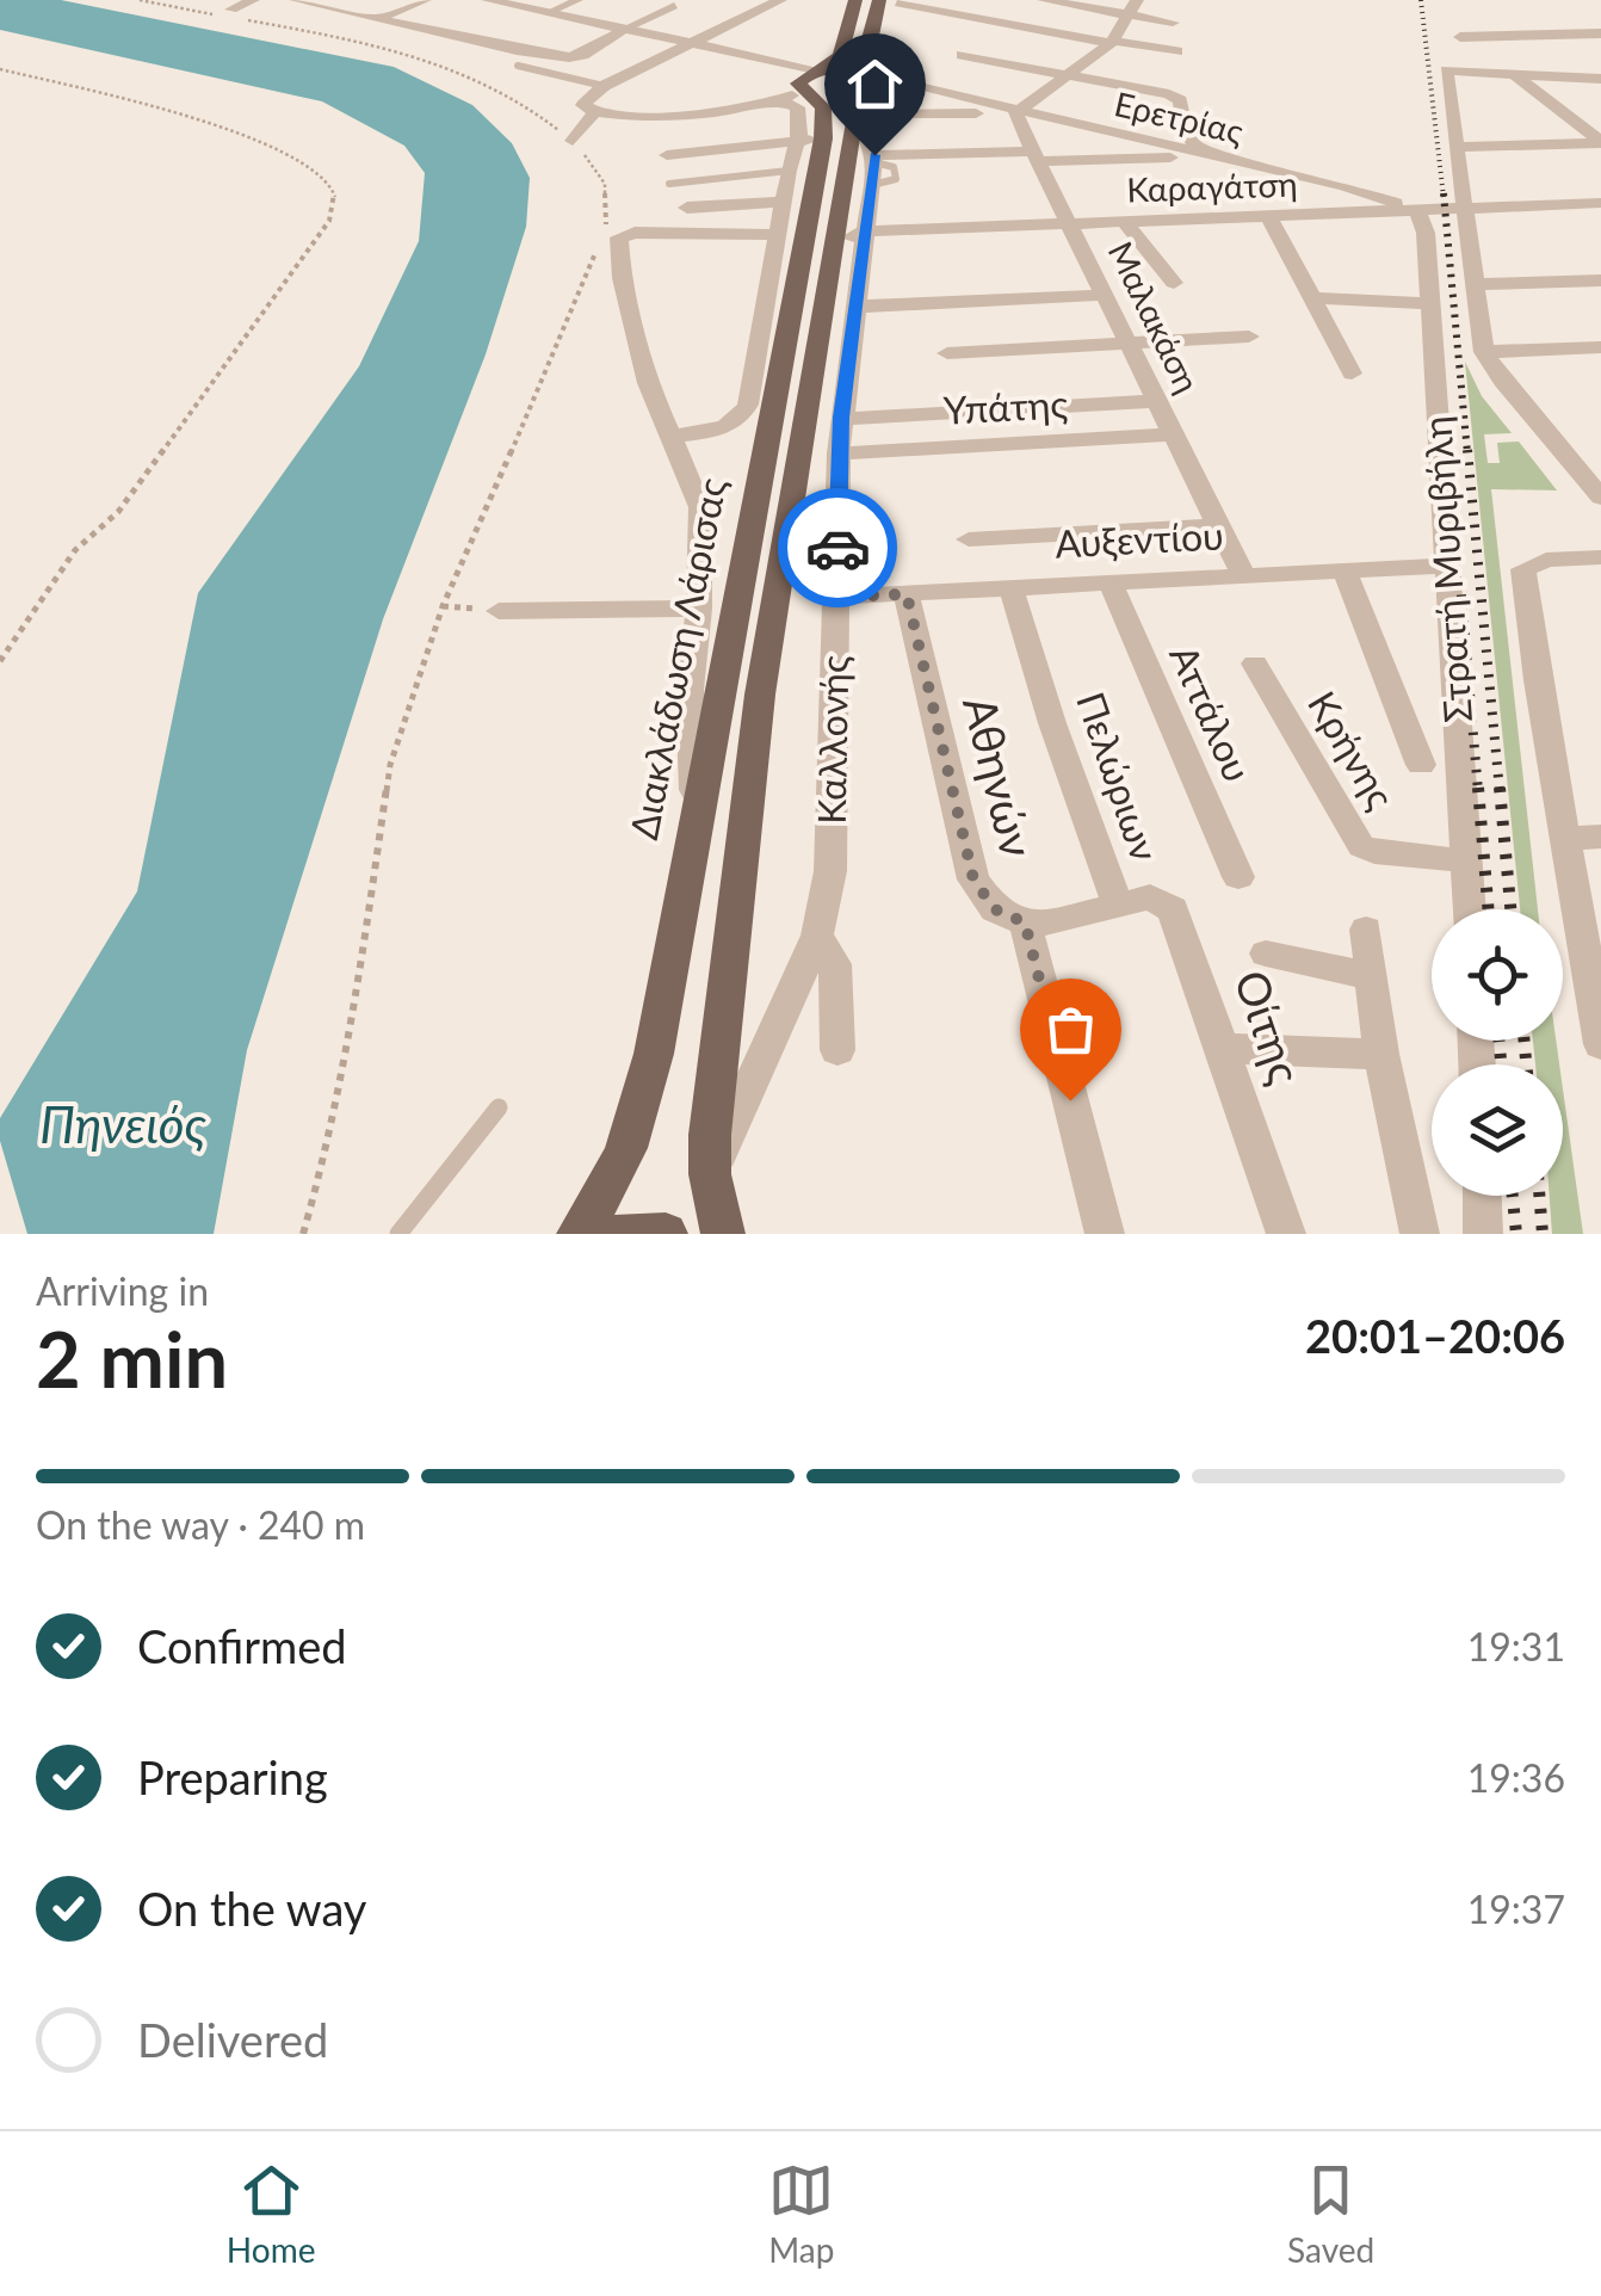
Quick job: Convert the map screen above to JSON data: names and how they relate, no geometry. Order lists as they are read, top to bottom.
{
  "streets": {
    "main road": ["Διακλάδωση Λάρισας"],
    "street": [
      "Ερετρίας",
      "Καραγάτση",
      "Μαλακάση",
      "Υπάτης",
      "Αυξεντίου",
      "Στρατή Μυριβήλη",
      "Αττάλου",
      "Καλλoνής",
      "Κρήνης",
      "Αθηνών",
      "Πελώριων",
      "Οίτης"
    ]
  },
  "crossings": [
    ["Ερετρίας", "Καραγάτση"],
    ["Ερετρίας", "Μαλακάση"],
    ["Ερετρίας", "Στρατή Μυριβήλη"],
    ["Ερετρίας", "Διακλάδωση Λάρισας"],
    ["Καραγάτση", "Μαλακάση"],
    ["Καραγάτση", "Στρατή Μυριβήλη"],
    ["Καραγάτση", "Διακλάδωση Λάρισας"],
    ["Καραγάτση", "Καλλoνής"],
    ["Μαλακάση", "Υπάτης"],
    ["Μαλακάση", "Αυξεντίου"],
    ["Υπάτης", "Καλλoνής"],
    ["Αυξεντίου", "Στρατή Μυριβήλη"],
    ["Αυξεντίου", "Αττάλου"],
    ["Αυξεντίου", "Καλλoνής"],
    ["Αυξεντίου", "Αθηνών"],
    ["Αυξεντίου", "Πελώριων"],
    ["Στρατή Μυριβήλη", "Κρήνης"],
    ["Διακλάδωση Λάρισας", "Καλλoνής"],
    ["Αθηνών", "Πελώριων"],
    ["Πελώριων", "Οίτης"]
  ],
  "water": ["Πηνειός"],
  "page": {
    "heading": ["2 min", "Arriving in", "20:01–20:06"],
    "bar": "On the way · 240 m",
    "list": [
      ["Confirmed", "19:31"],
      ["Preparing", "19:36"],
      ["On the way", "19:37"],
      "Delivered"
    ],
    "tabs": ["Home", "Map", "Saved"]
  }
}
